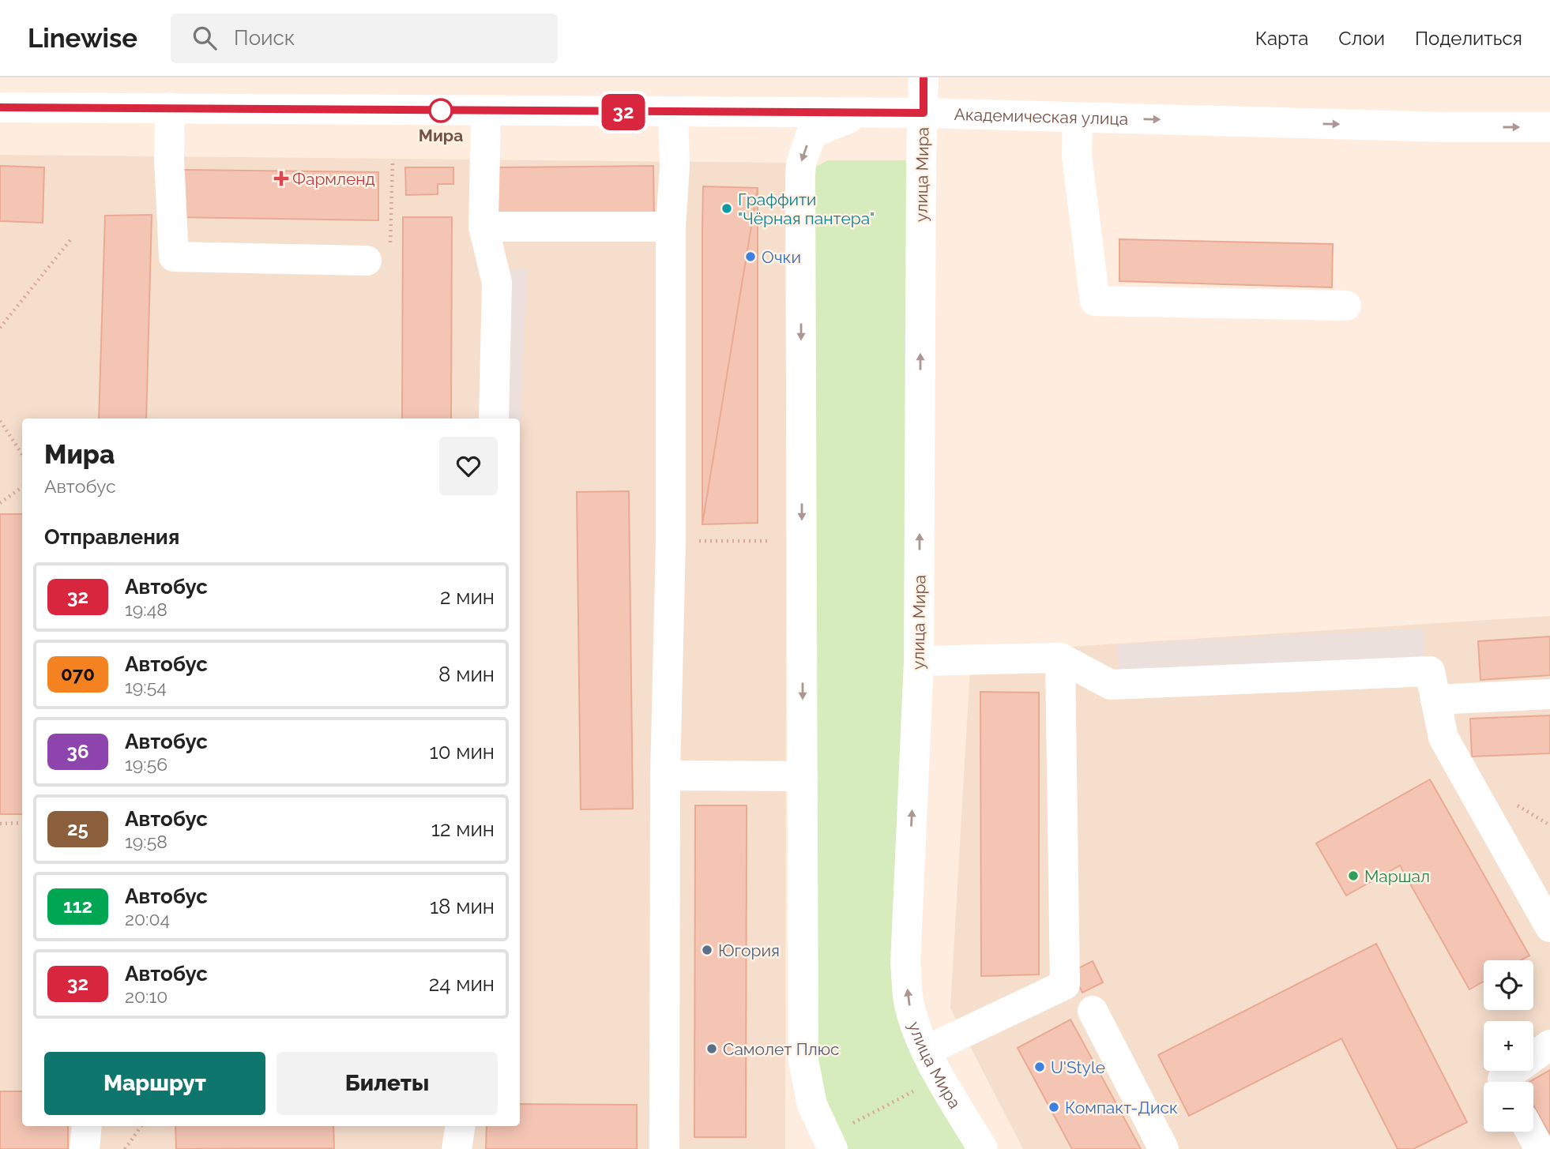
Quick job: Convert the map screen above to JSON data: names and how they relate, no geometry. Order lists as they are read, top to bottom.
{
  "streets": {
    "street": ["Академическая улица", "улица Мира"]
  },
  "crossings": [
    ["Академическая улица", "улица Мира"]
  ],
  "places": {
    "other": [
      "Мира",
      "Граффити \"Чёрная пантера\"",
      "Очки",
      "Маршал",
      "Югория",
      "Самолет Плюс",
      "U'Style",
      "Компакт-Диск"
    ],
    "health": ["Фармленд"]
  },
  "lines": ["bus line 32"],
  "page": {
    "header": "Linewise",
    "search": "Поиск",
    "nav": ["Карта", "Слои", "Поделиться"],
    "on_map": "32",
    "heading": [
      ["Мира", "Автобус"],
      "Отправления"
    ],
    "list": [
      {
        "mark": "32",
        "name": "Автобус",
        "note": "19:48",
        "value": "2 мин"
      },
      {
        "mark": "070",
        "name": "Автобус",
        "note": "19:54",
        "value": "8 мин"
      },
      {
        "mark": "36",
        "name": "Автобус",
        "note": "19:56",
        "value": "10 мин"
      },
      {
        "mark": "25",
        "name": "Автобус",
        "note": "19:58",
        "value": "12 мин"
      },
      {
        "mark": "112",
        "name": "Автобус",
        "note": "20:04",
        "value": "18 мин"
      },
      {
        "mark": "32",
        "name": "Автобус",
        "note": "20:10",
        "value": "24 мин"
      }
    ],
    "map_buttons": ["+", "−"],
    "buttons": ["Маршрут", "Билеты"]
  }
}
